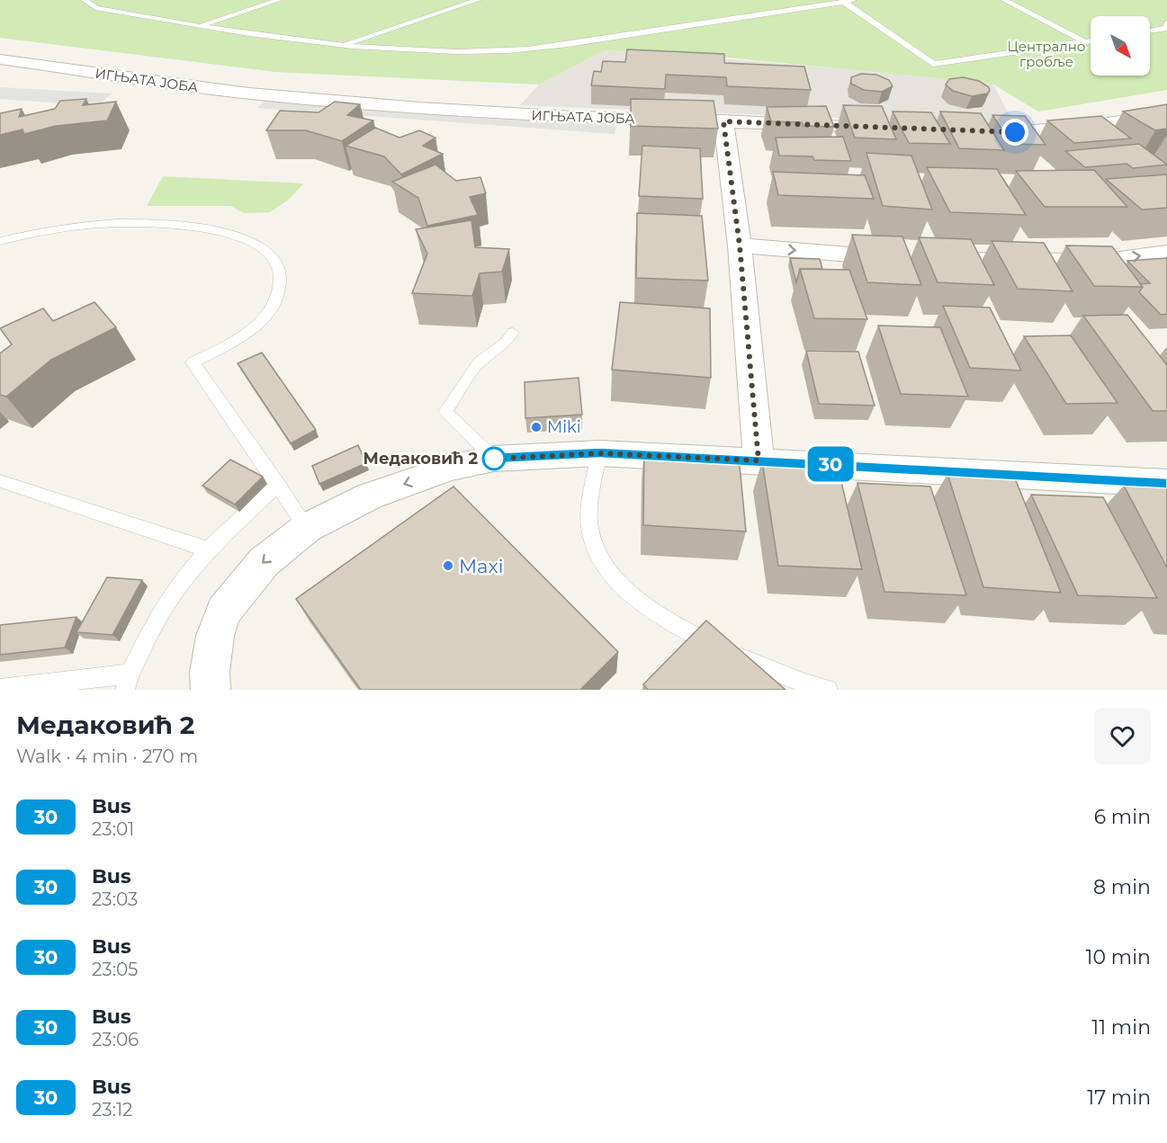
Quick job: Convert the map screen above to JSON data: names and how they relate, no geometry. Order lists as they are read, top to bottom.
{
  "streets": {
    "street": ["ИГЊАТА ЈОБА"]
  },
  "parks": ["Централно гробље"],
  "places": ["Miki", "Медаковић 2", "Maxi"],
  "lines": ["bus line 30"],
  "north": "bottom right",
  "page": {
    "on_map": "30",
    "heading": ["Медаковић 2", "Walk · 4 min · 270 m"],
    "list": [
      {
        "mark": "30",
        "name": "Bus",
        "note": "23:01",
        "value": "6 min"
      },
      {
        "mark": "30",
        "name": "Bus",
        "note": "23:03",
        "value": "8 min"
      },
      {
        "mark": "30",
        "name": "Bus",
        "note": "23:05",
        "value": "10 min"
      },
      {
        "mark": "30",
        "name": "Bus",
        "note": "23:06",
        "value": "11 min"
      },
      {
        "mark": "30",
        "name": "Bus",
        "note": "23:12",
        "value": "17 min"
      }
    ]
  }
}
